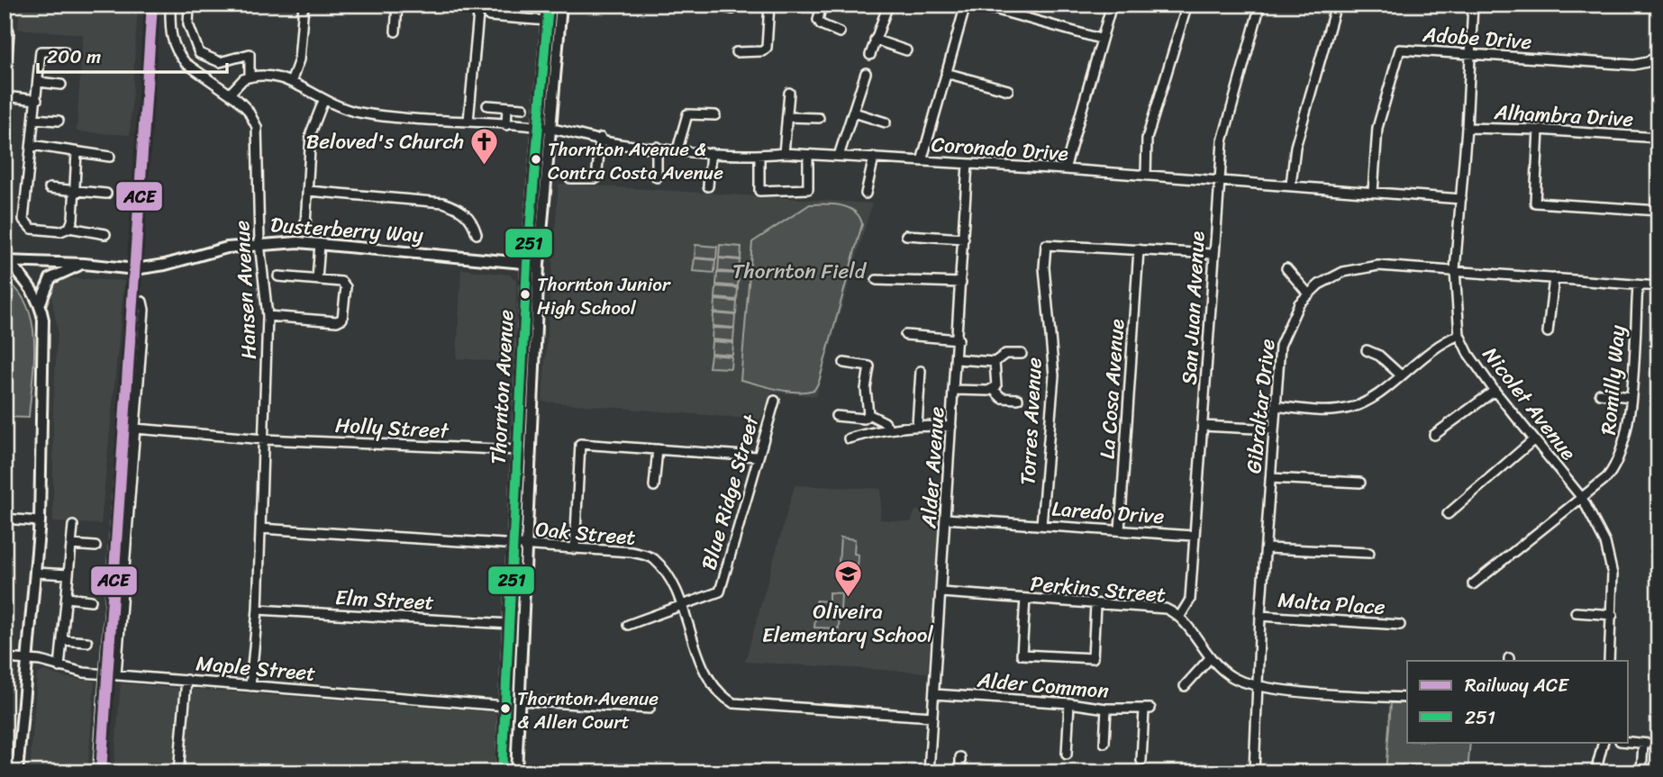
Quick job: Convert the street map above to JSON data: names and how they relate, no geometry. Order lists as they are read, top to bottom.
{
  "streets": {
    "main road": ["Dusterberry Way", "Thornton Avenue"],
    "street": [
      "Adobe Drive",
      "Alhambra Drive",
      "Coronado Drive",
      "Hansen Avenue",
      "San Juan Avenue",
      "Romilly Way",
      "La Cosa Avenue",
      "Nicolet Avenue",
      "Gibraltar Drive",
      "Torres Avenue",
      "Holly Street",
      "Alder Avenue",
      "Blue Ridge Street",
      "Laredo Drive",
      "Oak Street",
      "Perkins Street",
      "Elm Street",
      "Malta Place",
      "Maple Street",
      "Alder Common"
    ]
  },
  "crossings": [
    ["Adobe Drive", "Coronado Drive"],
    ["Adobe Drive", "Nicolet Avenue"],
    ["Alhambra Drive", "Nicolet Avenue"],
    ["Coronado Drive", "San Juan Avenue"],
    ["Coronado Drive", "Thornton Avenue"],
    ["Coronado Drive", "Nicolet Avenue"],
    ["Coronado Drive", "Alder Avenue"],
    ["Dusterberry Way", "Hansen Avenue"],
    ["Dusterberry Way", "Thornton Avenue"],
    ["Hansen Avenue", "Holly Street"],
    ["Hansen Avenue", "Oak Street"],
    ["Hansen Avenue", "Elm Street"],
    ["Hansen Avenue", "Maple Street"],
    ["San Juan Avenue", "Laredo Drive"],
    ["San Juan Avenue", "Perkins Street"],
    ["Romilly Way", "Nicolet Avenue"],
    ["Romilly Way", "Gibraltar Drive"],
    ["Thornton Avenue", "Holly Street"],
    ["Thornton Avenue", "Oak Street"],
    ["Thornton Avenue", "Elm Street"],
    ["Thornton Avenue", "Maple Street"],
    ["La Cosa Avenue", "Torres Avenue"],
    ["La Cosa Avenue", "Laredo Drive"],
    ["Nicolet Avenue", "Gibraltar Drive"],
    ["Gibraltar Drive", "Perkins Street"],
    ["Gibraltar Drive", "Malta Place"],
    ["Torres Avenue", "Laredo Drive"],
    ["Alder Avenue", "Laredo Drive"],
    ["Alder Avenue", "Oak Street"],
    ["Alder Avenue", "Perkins Street"],
    ["Alder Avenue", "Alder Common"],
    ["Blue Ridge Street", "Oak Street"]
  ],
  "parks": ["Thornton Field"],
  "places": {
    "other": ["Thornton Avenue & Contra Costa Avenue", "Thornton Junior High School", "Thornton Avenue & Allen Court"],
    "church": ["Beloved's Church"],
    "school or university": ["Oliveira Elementary School"]
  },
  "lines": ["rail line ACE", "transit line 251"],
  "legend": ["Railway ACE", "251"],
  "scale_bar": "200 m"
}
